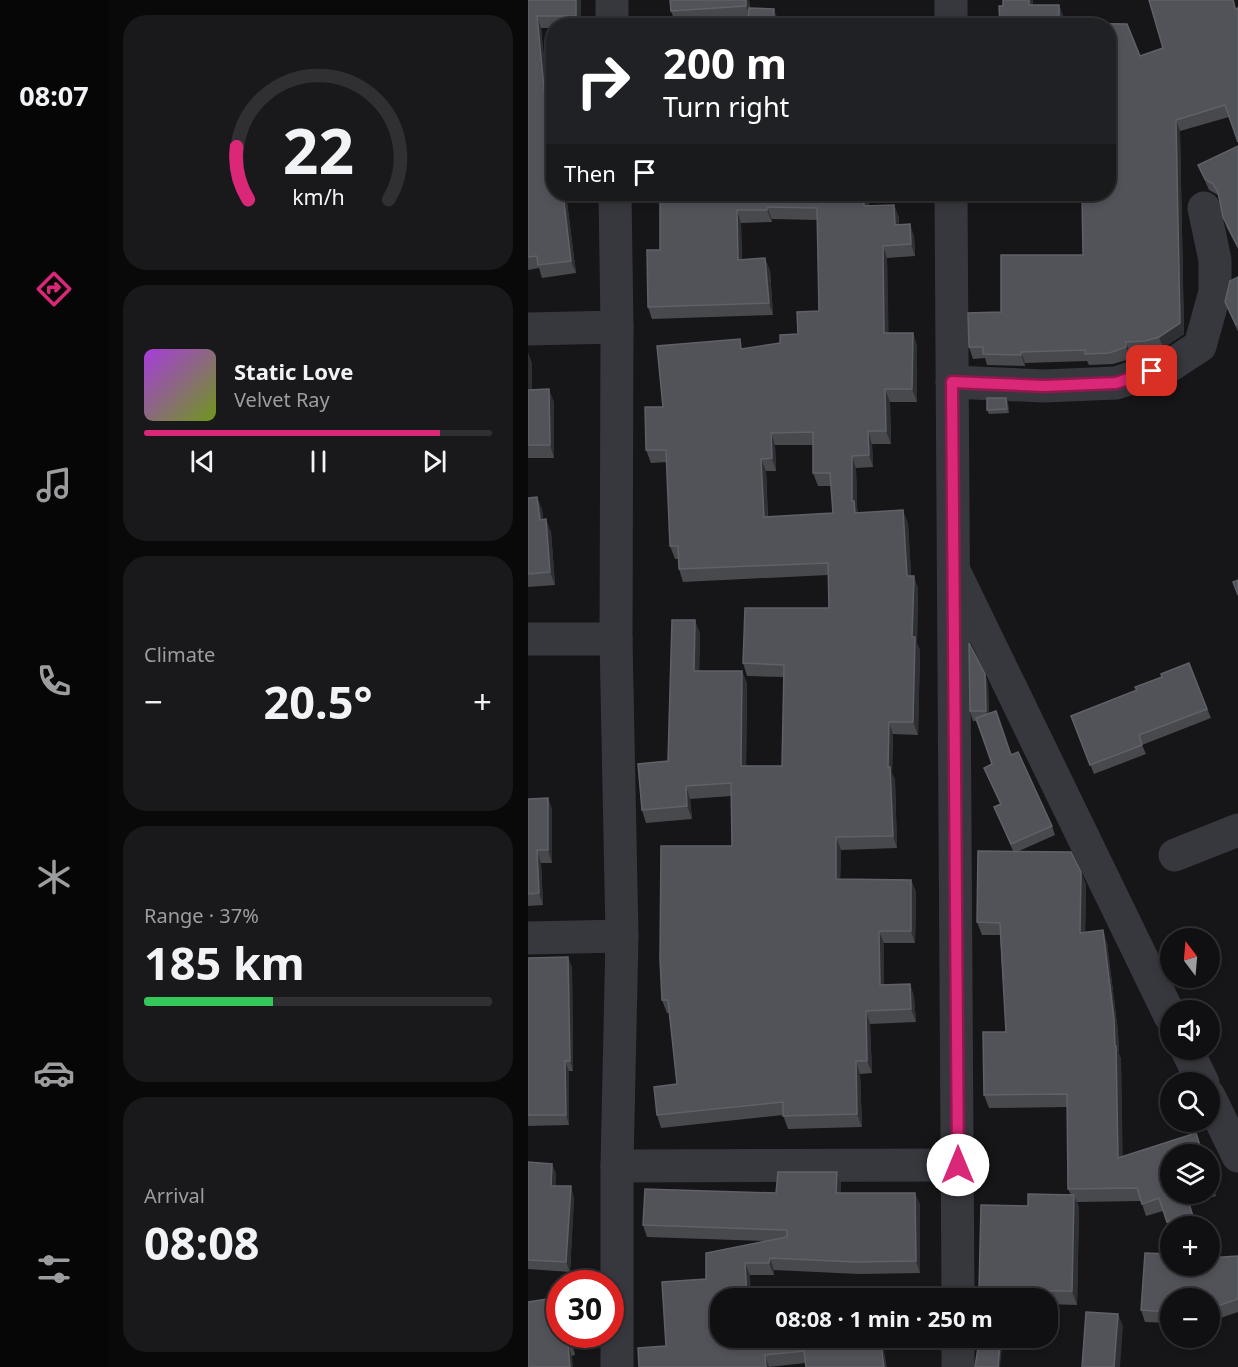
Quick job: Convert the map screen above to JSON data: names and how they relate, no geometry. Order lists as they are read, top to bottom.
{
  "north": "top",
  "page": {
    "tabs": "08:07",
    "turn": ["200 m", "Turn right"],
    "then": "Then",
    "song": ["Static Love", "Velvet Ray"],
    "tile": [
      "Climate",
      ["Range · 37%", "185 km"],
      ["Arrival", "08:08"]
    ],
    "heat": ["−", "20.5°", "+"],
    "map_buttons": ["+", "−"],
    "limit": "30",
    "trip": "08:08 · 1 min · 250 m",
    "gauge": ["22", "km/h"]
  }
}
